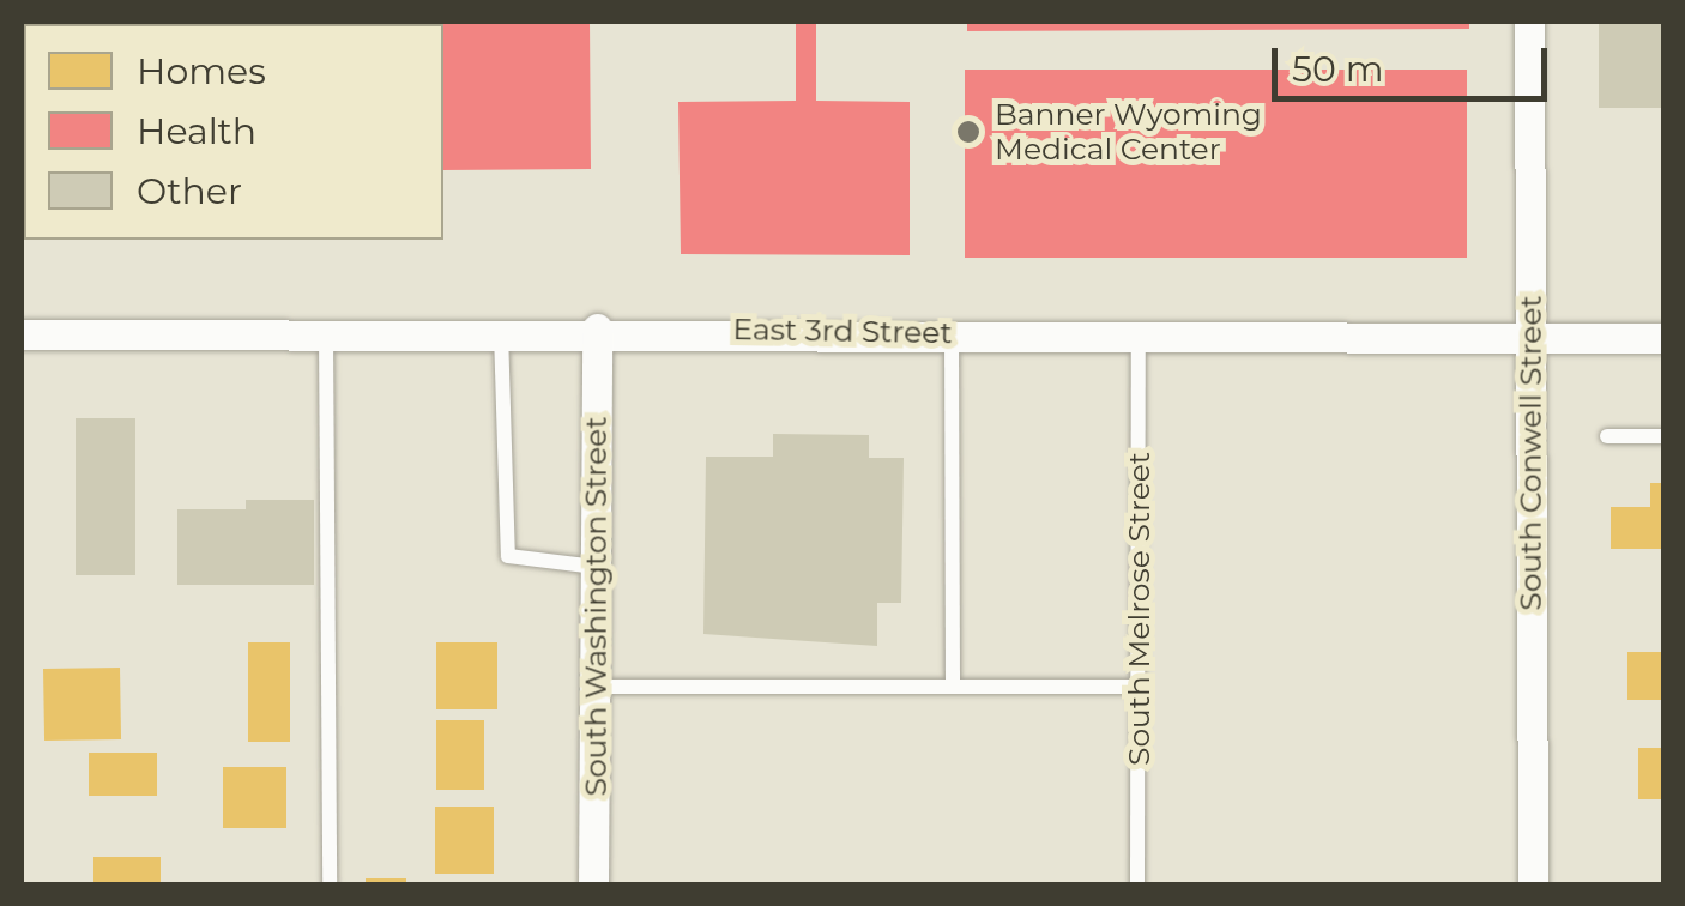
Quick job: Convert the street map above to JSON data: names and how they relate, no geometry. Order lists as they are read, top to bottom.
{
  "streets": {
    "street": ["East 3rd Street", "South Conwell Street", "South Washington Street"],
    "lane": ["South Melrose Street"]
  },
  "crossings": [
    ["East 3rd Street", "South Conwell Street"],
    ["East 3rd Street", "South Washington Street"],
    ["East 3rd Street", "South Melrose Street"]
  ],
  "places": ["Banner Wyoming Medical Center"],
  "legend": ["Homes", "Health", "Other"],
  "scale_bar": "50 m"
}
